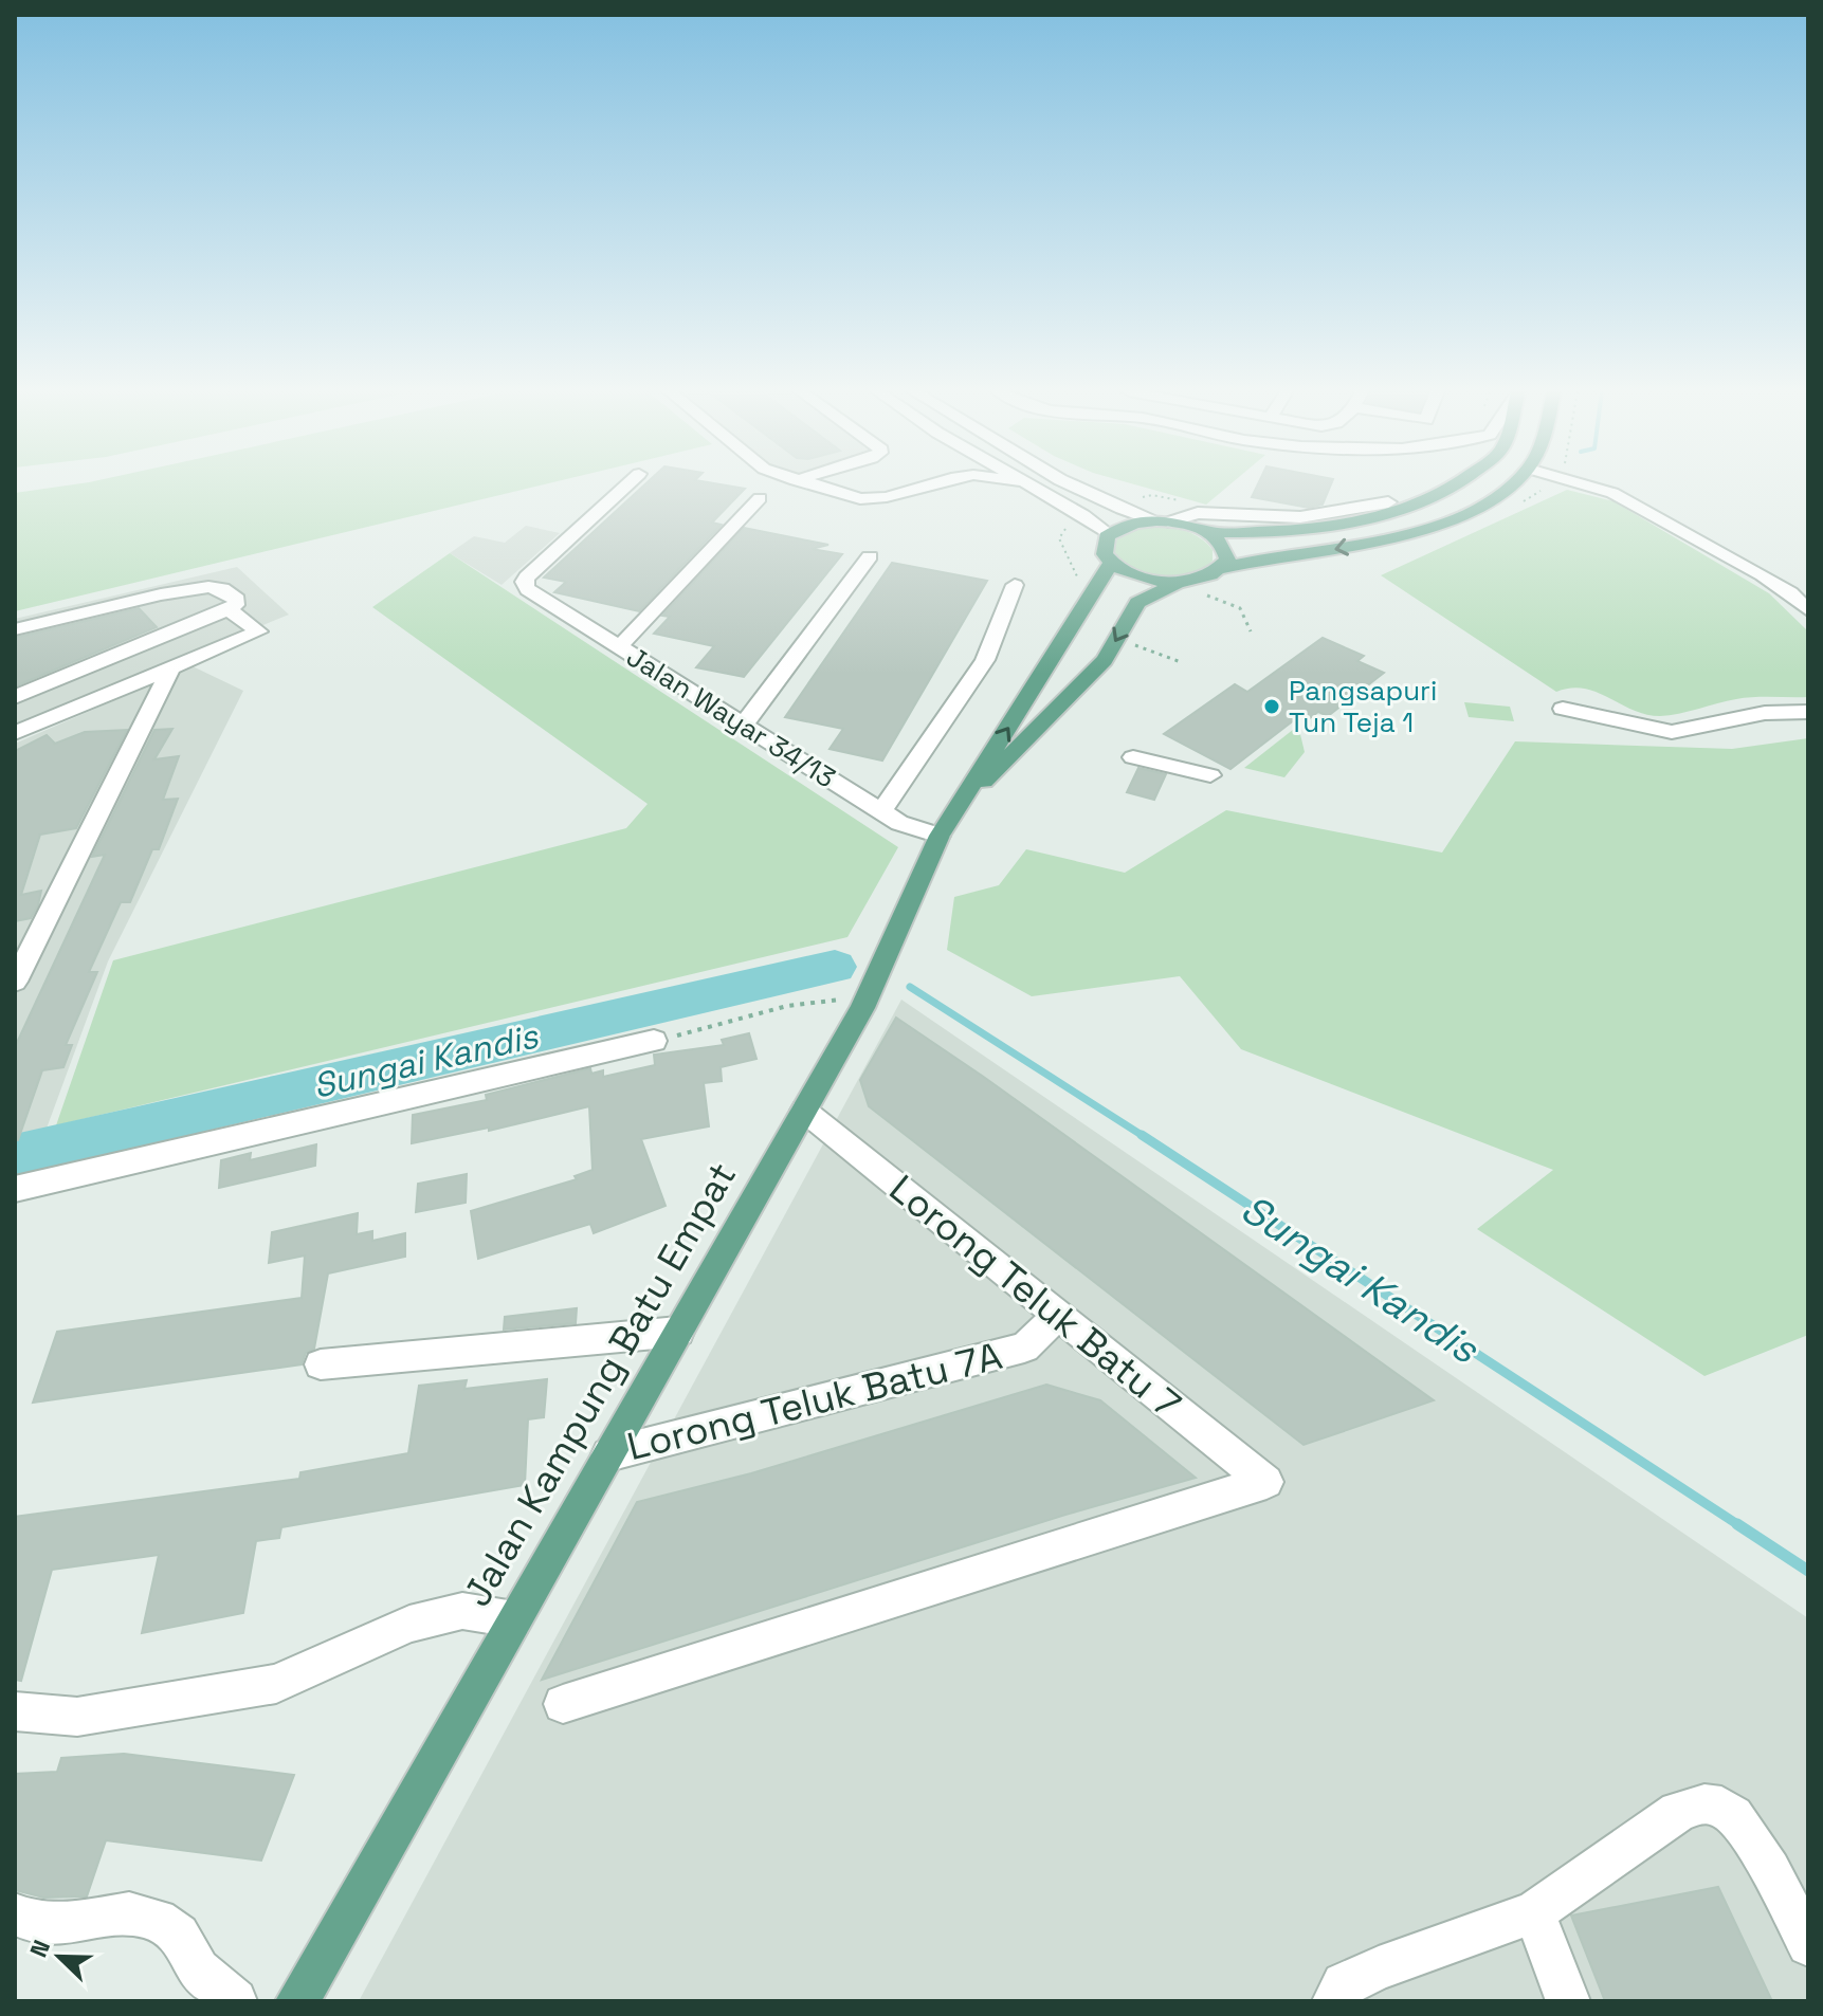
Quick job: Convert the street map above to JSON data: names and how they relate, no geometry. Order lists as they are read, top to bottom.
{
  "streets": {
    "main road": ["Jalan Kampung Batu Empat"],
    "street": ["Jalan Wayar 34/13", "Lorong Teluk Batu 7", "Lorong Teluk Batu 7A"]
  },
  "crossings": [
    ["Jalan Wayar 34/13", "Jalan Kampung Batu Empat"],
    ["Lorong Teluk Batu 7", "Jalan Kampung Batu Empat"],
    ["Lorong Teluk Batu 7", "Lorong Teluk Batu 7A"],
    ["Jalan Kampung Batu Empat", "Lorong Teluk Batu 7A"]
  ],
  "water": ["Sungai Kandis"],
  "places": ["Pangsapuri Tun Teja 1"],
  "north": "top left"
}
